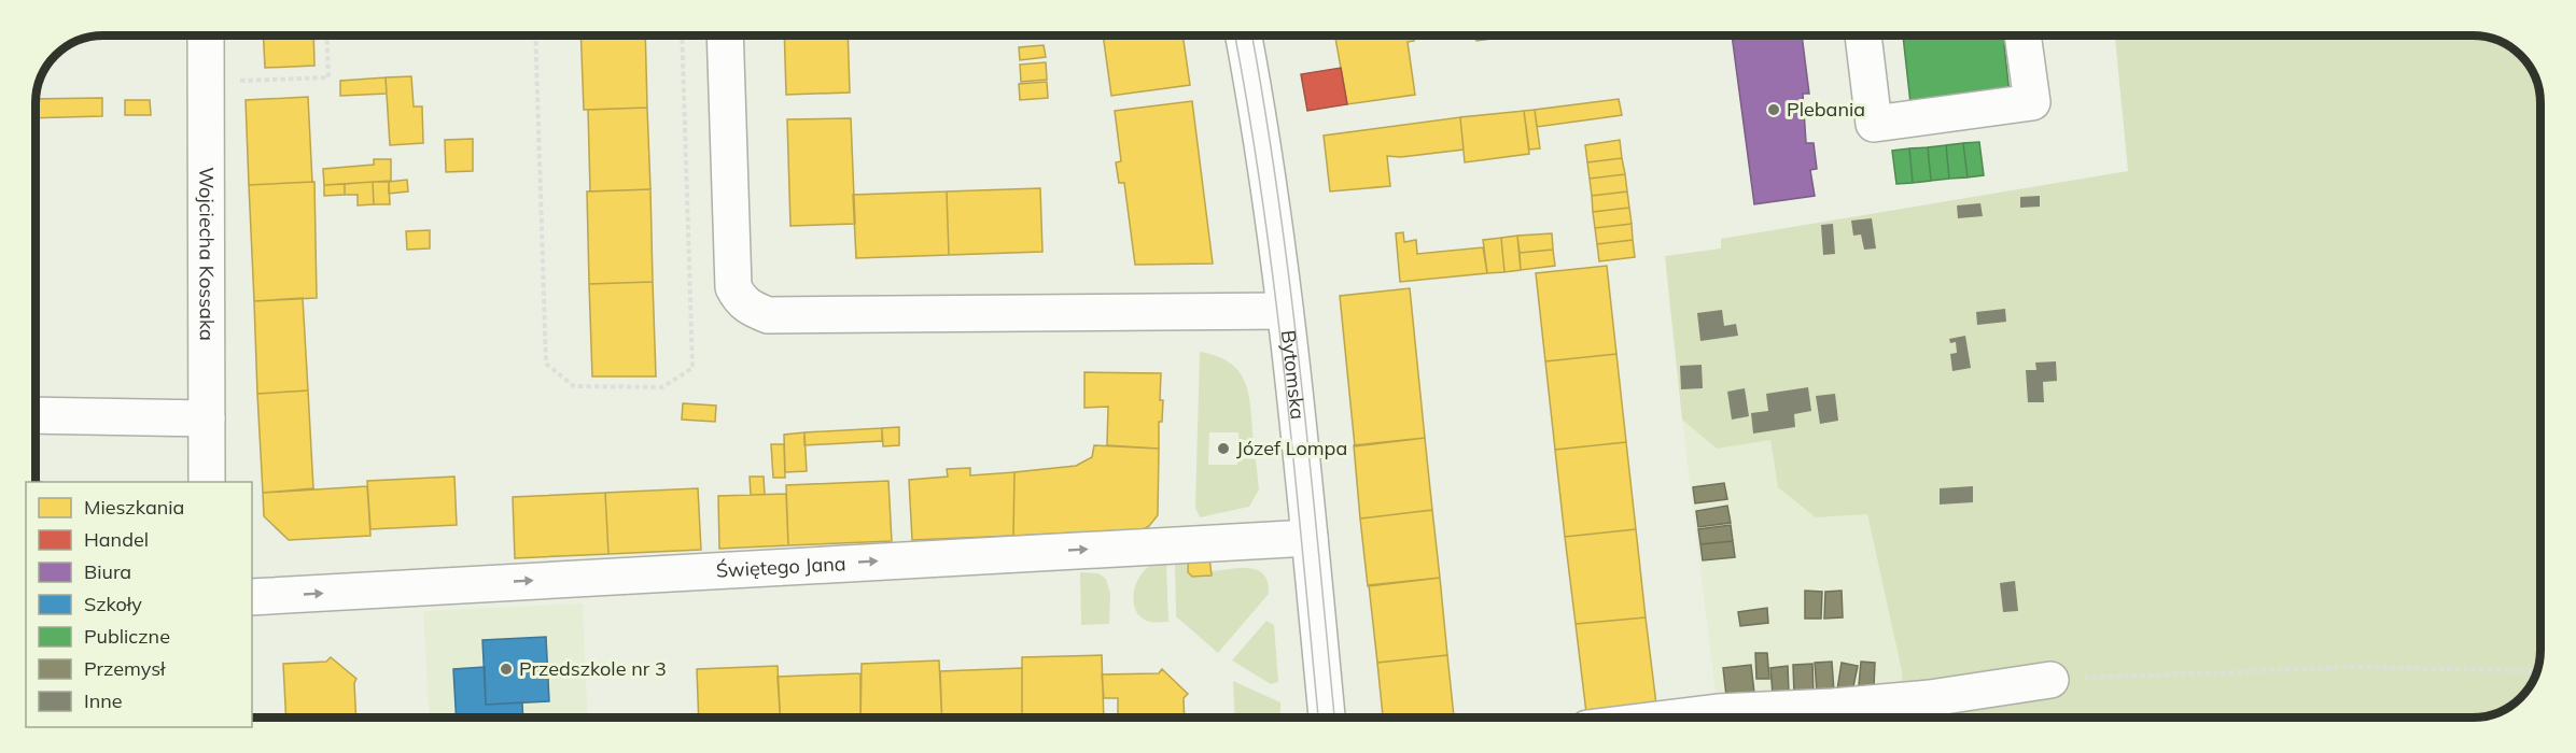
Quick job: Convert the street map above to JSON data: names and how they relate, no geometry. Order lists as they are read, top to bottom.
{
  "streets": {
    "street": ["Wojciecha Kossaka", "Bytomska", "Świętego Jana"]
  },
  "crossings": [
    ["Bytomska", "Świętego Jana"]
  ],
  "one_way": ["Świętego Jana"],
  "places": ["Plebania", "Józef Lompa", "Przedszkole nr 3"],
  "legend": [
    "Mieszkania",
    "Handel",
    "Biura",
    "Szkoły",
    "Publiczne",
    "Przemysł",
    "Inne"
  ]
}
